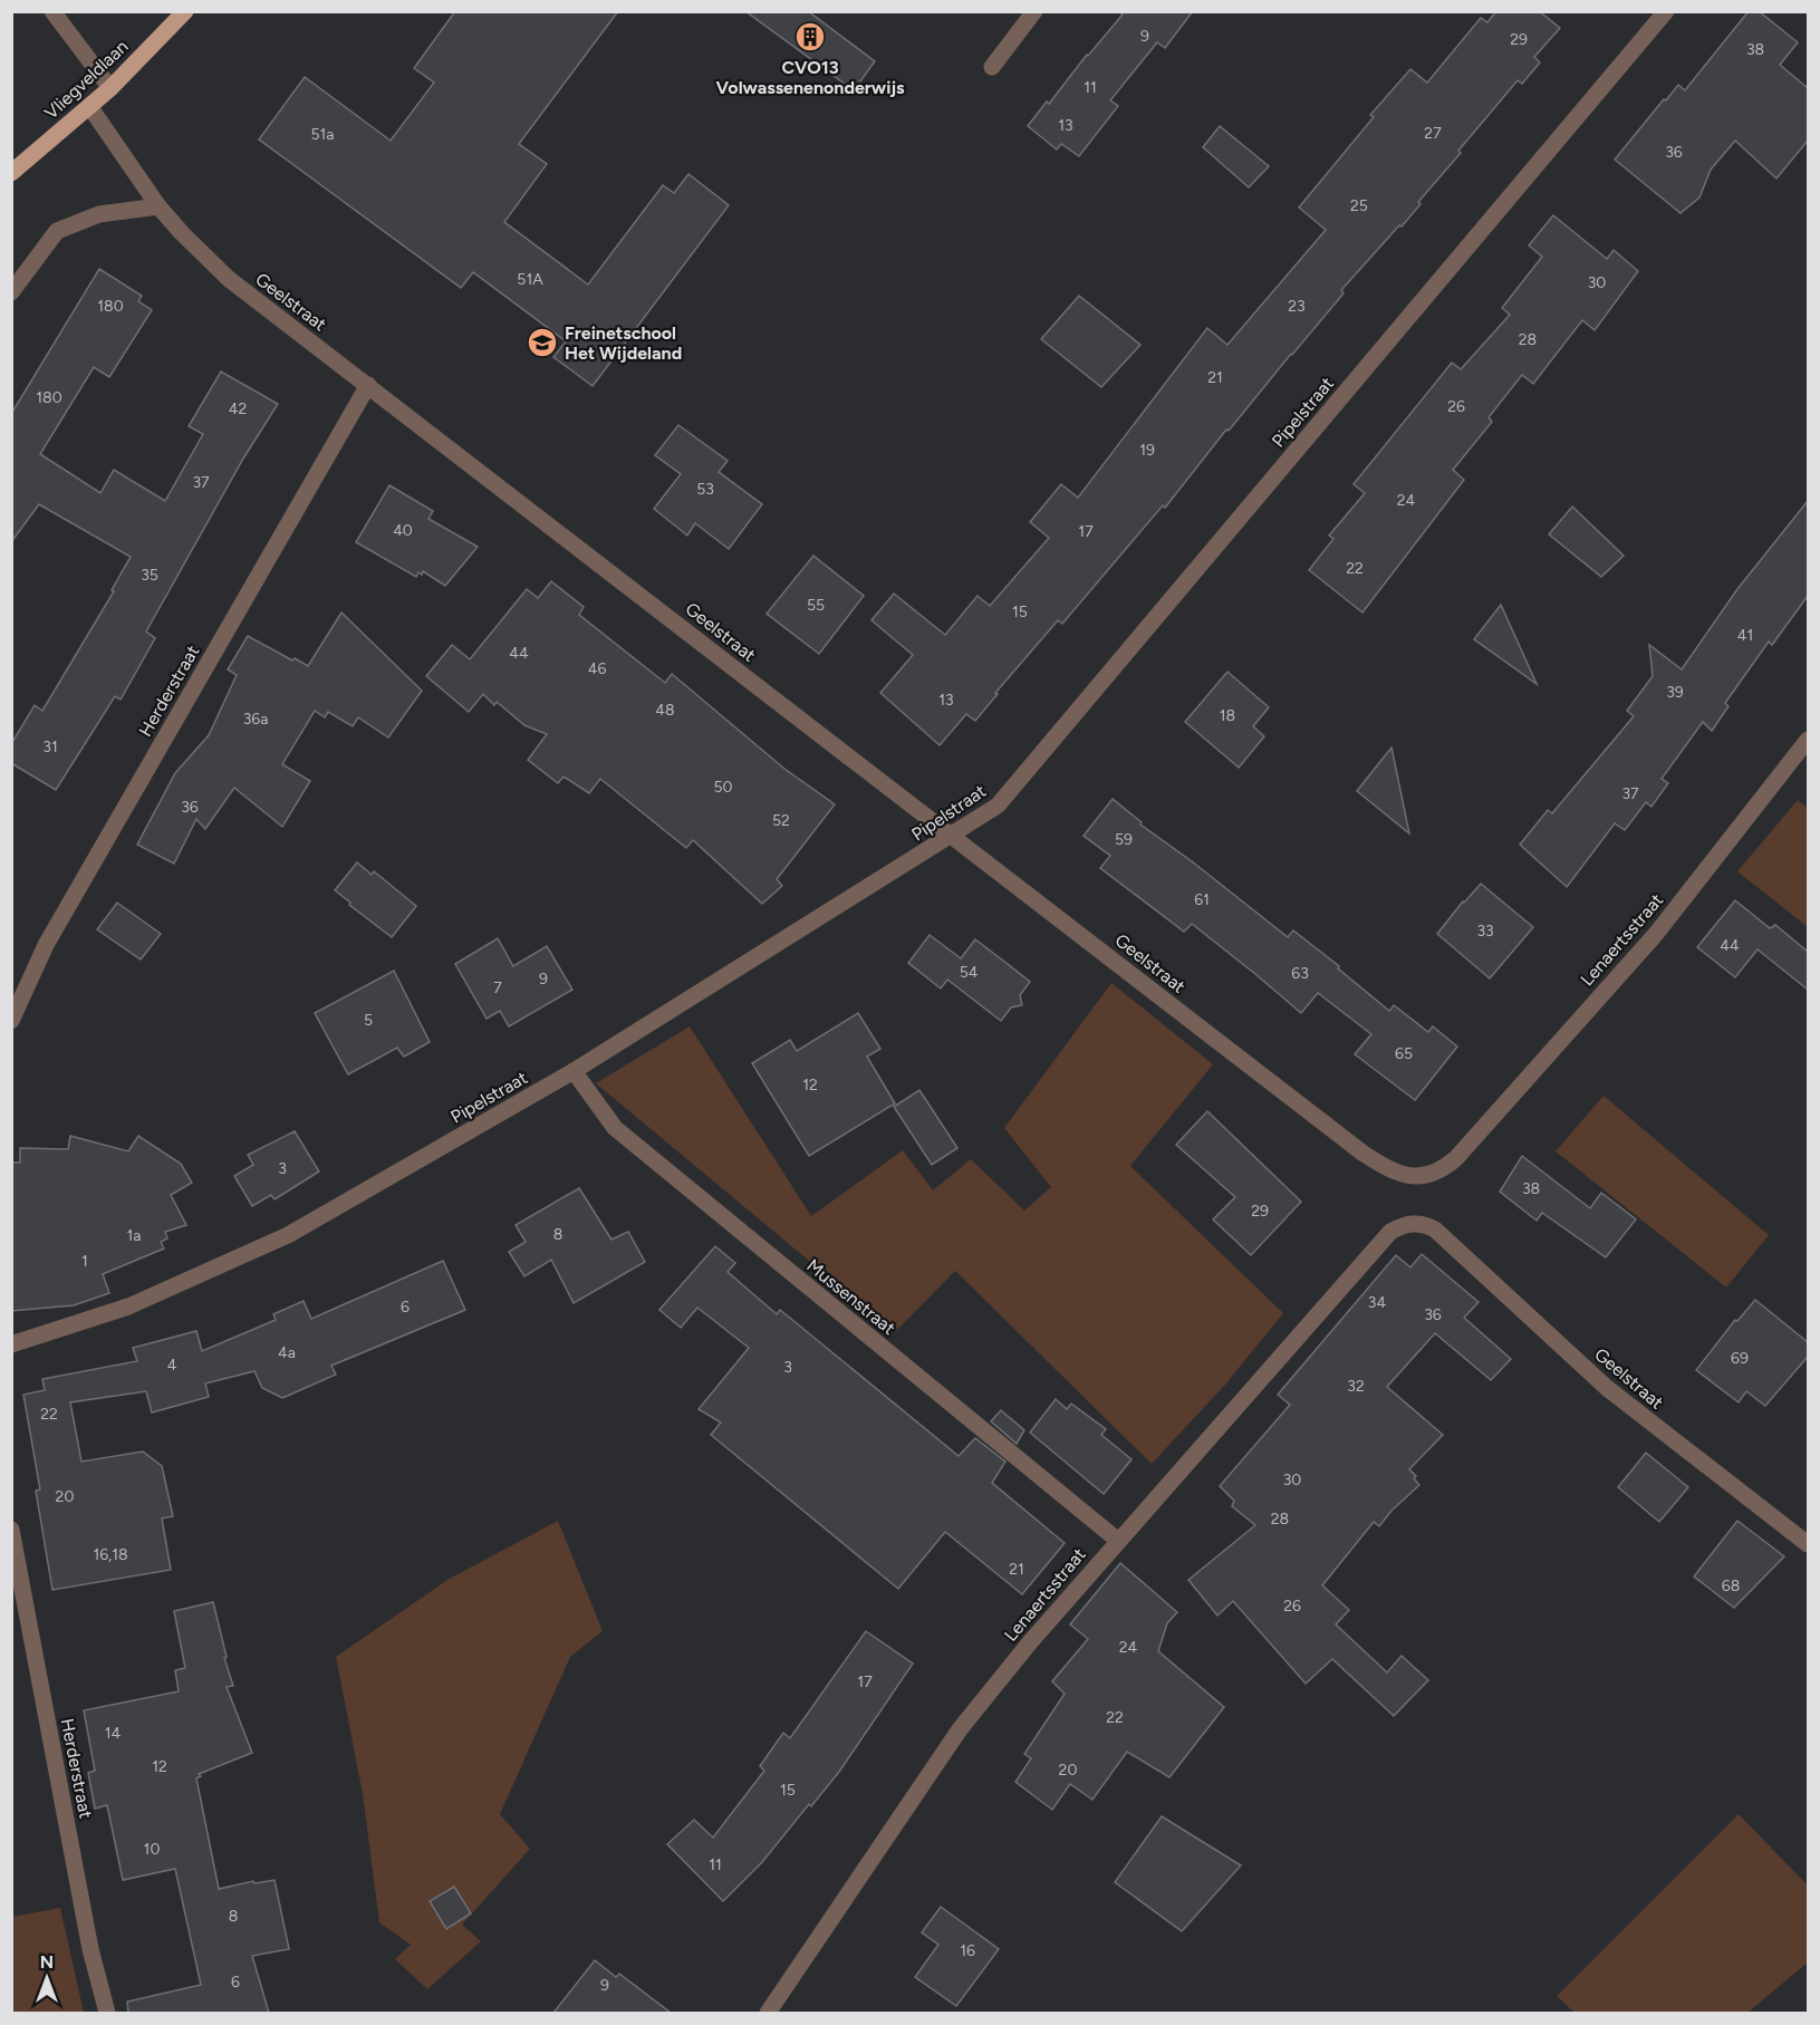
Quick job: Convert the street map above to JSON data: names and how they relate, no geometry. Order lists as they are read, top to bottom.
{
  "streets": {
    "main road": ["Vliegveldlaan"],
    "street": [
      "Geelstraat",
      "Pipelstraat",
      "Herderstraat",
      "Lenaertsstraat",
      "Mussenstraat"
    ]
  },
  "crossings": [
    ["Vliegveldlaan", "Geelstraat"],
    ["Geelstraat", "Pipelstraat"],
    ["Geelstraat", "Herderstraat"],
    ["Geelstraat", "Lenaertsstraat"],
    ["Pipelstraat", "Mussenstraat"],
    ["Lenaertsstraat", "Mussenstraat"]
  ],
  "places": {
    "building": ["CVO13 Volwassenenonderwijs"],
    "school or university": ["Freinetschool Het Wijdeland"]
  },
  "house_numbers": [
    "9",
    "29",
    "38",
    "11",
    "13",
    "27",
    "51a",
    "36",
    "25",
    "51A",
    "30",
    "180",
    "23",
    "28",
    "21",
    "180",
    "26",
    "42",
    "19",
    "37",
    "53",
    "24",
    "40",
    "17",
    "22",
    "35",
    "55",
    "15",
    "41",
    "44",
    "46",
    "39",
    "13",
    "48",
    "18",
    "36a",
    "31",
    "50",
    "37",
    "36",
    "52",
    "59",
    "61",
    "33",
    "44",
    "54",
    "63",
    "9",
    "7",
    "5",
    "65",
    "12",
    "3",
    "38",
    "29",
    "8",
    "1a",
    "1",
    "34",
    "6",
    "36",
    "4a",
    "69",
    "4",
    "3",
    "32",
    "22",
    "30",
    "20",
    "28",
    "16,18",
    "21",
    "68",
    "26",
    "24",
    "17",
    "22",
    "14",
    "12",
    "20",
    "15",
    "10",
    "11",
    "8",
    "16",
    "6",
    "9"
  ],
  "north": "top"
}
